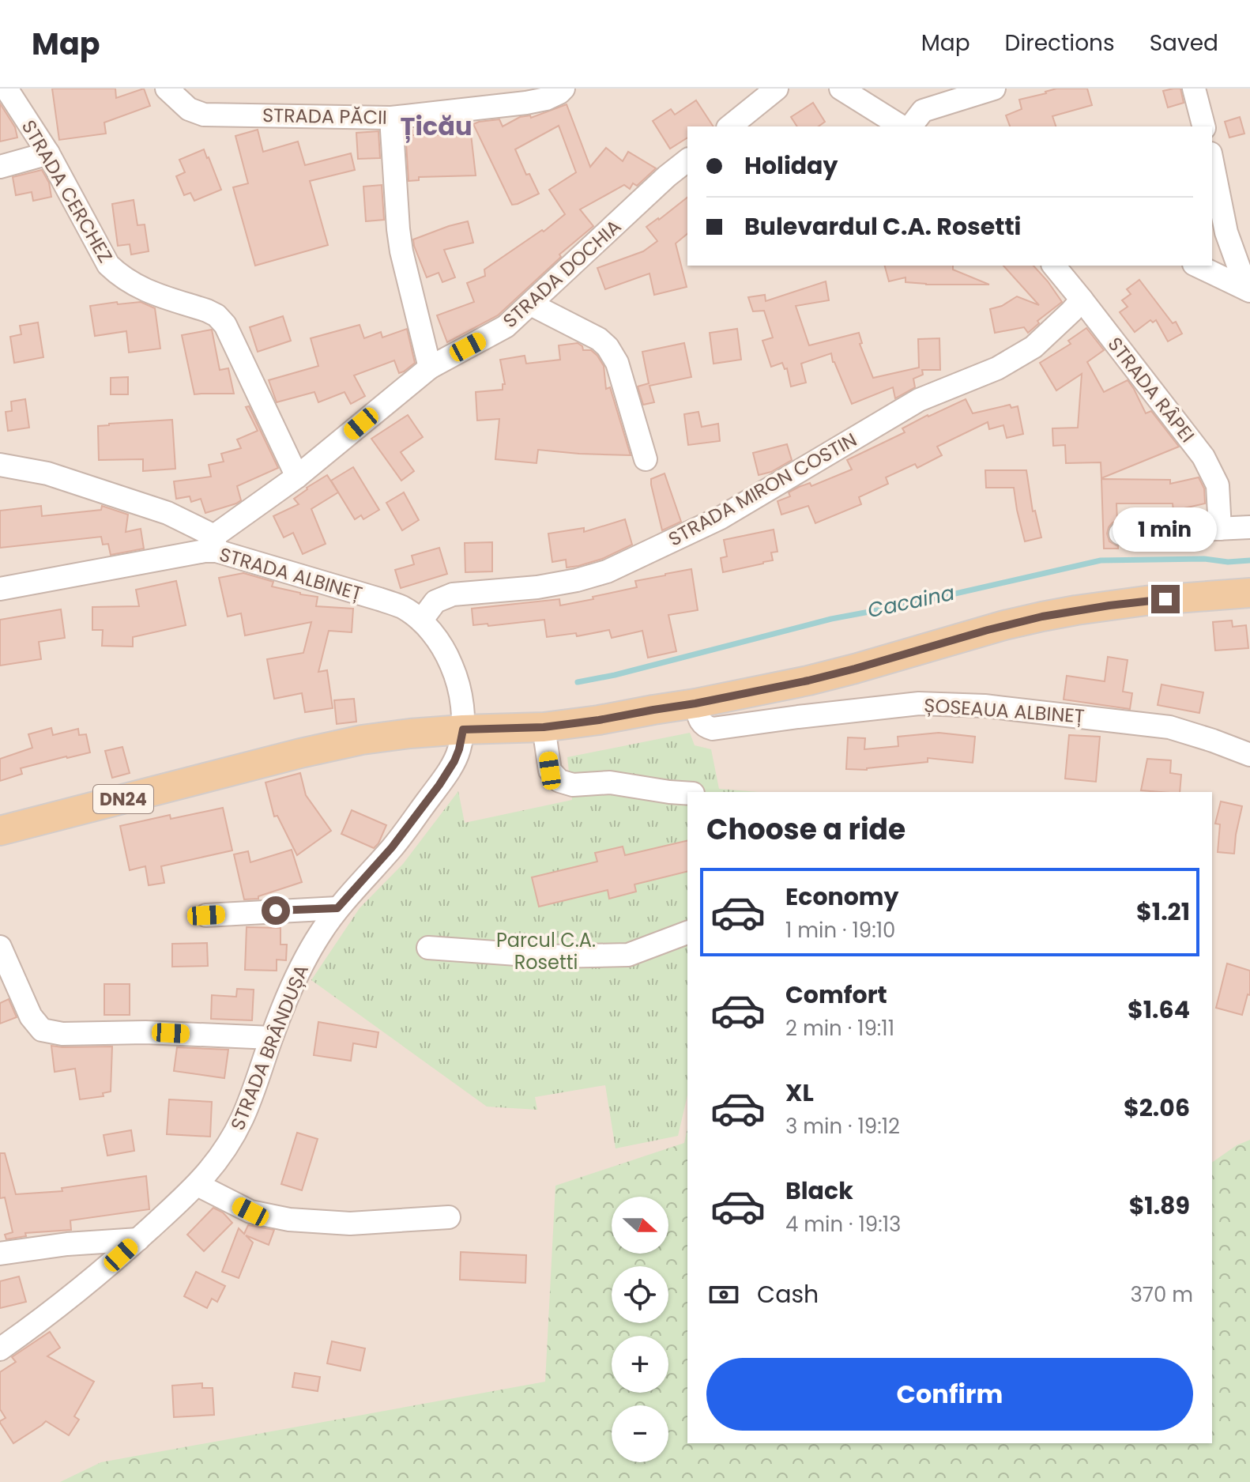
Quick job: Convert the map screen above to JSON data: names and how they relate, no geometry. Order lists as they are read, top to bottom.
{
  "streets": {
    "main road": ["DN24"],
    "street": [
      "STRADA PĂCII",
      "STRADA CERCHEZ",
      "STRADA DOCHIA",
      "STRADA RÂPEI",
      "STRADA MIRON COSTIN",
      "STRADA ALBINEȚ",
      "ȘOSEAUA ALBINEȚ",
      "STRADA BRÂNDUȘA"
    ]
  },
  "crossings": [
    ["STRADA CERCHEZ", "STRADA DOCHIA"],
    ["STRADA DOCHIA", "STRADA ALBINEȚ"],
    ["STRADA RÂPEI", "STRADA MIRON COSTIN"],
    ["STRADA MIRON COSTIN", "STRADA ALBINEȚ"],
    ["STRADA ALBINEȚ", "DN24"],
    ["STRADA ALBINEȚ", "STRADA BRÂNDUȘA"],
    ["ȘOSEAUA ALBINEȚ", "DN24"],
    ["DN24", "STRADA BRÂNDUȘA"]
  ],
  "districts": ["Țicău"],
  "water": ["Cacaina"],
  "parks": ["Parcul C.A. Rosetti"],
  "north": "right",
  "page": {
    "header": "Map",
    "nav": ["Map", "Directions", "Saved"],
    "banner": ["Holiday", "Bulevardul C.A. Rosetti"],
    "bubble": "1 min",
    "heading": "Choose a ride",
    "list": [
      {
        "name": "Economy",
        "note": "1 min · 19:10",
        "value": "$1.21"
      },
      {
        "name": "Comfort",
        "note": "2 min · 19:11",
        "value": "$1.64"
      },
      {
        "name": "XL",
        "note": "3 min · 19:12",
        "value": "$2.06"
      },
      {
        "name": "Black",
        "note": "4 min · 19:13",
        "value": "$1.89"
      }
    ],
    "map_buttons": ["+", "−"],
    "pay": ["Cash", "370 m"],
    "buttons": "Confirm"
  }
}
